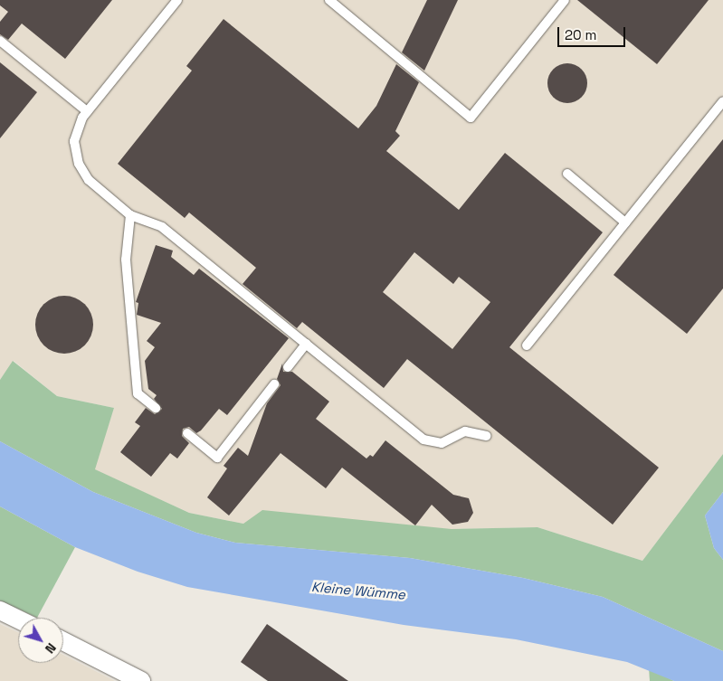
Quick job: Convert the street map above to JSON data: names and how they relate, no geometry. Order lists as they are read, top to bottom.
{
  "water": ["Kleine Wümme"],
  "scale_bar": "20 m",
  "north": "bottom right"
}
